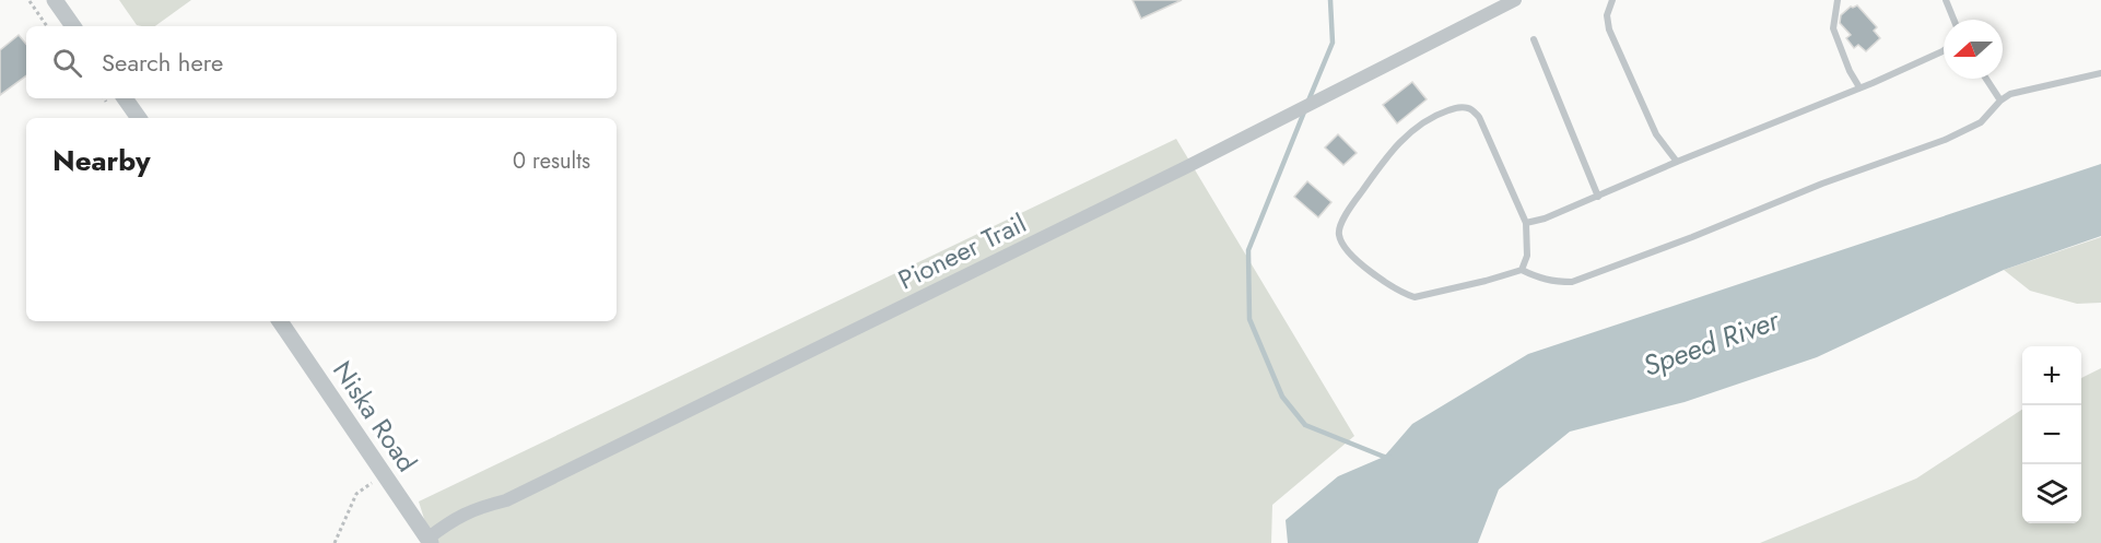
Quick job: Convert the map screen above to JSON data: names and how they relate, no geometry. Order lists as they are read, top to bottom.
{
  "streets": {
    "street": ["Pioneer Trail", "Niska Road"]
  },
  "crossings": [
    ["Pioneer Trail", "Niska Road"]
  ],
  "water": ["Speed River"],
  "north": "left",
  "page": {
    "search": "Search here",
    "heading": ["Nearby", "0 results"],
    "map_buttons": ["+", "−"]
  }
}
